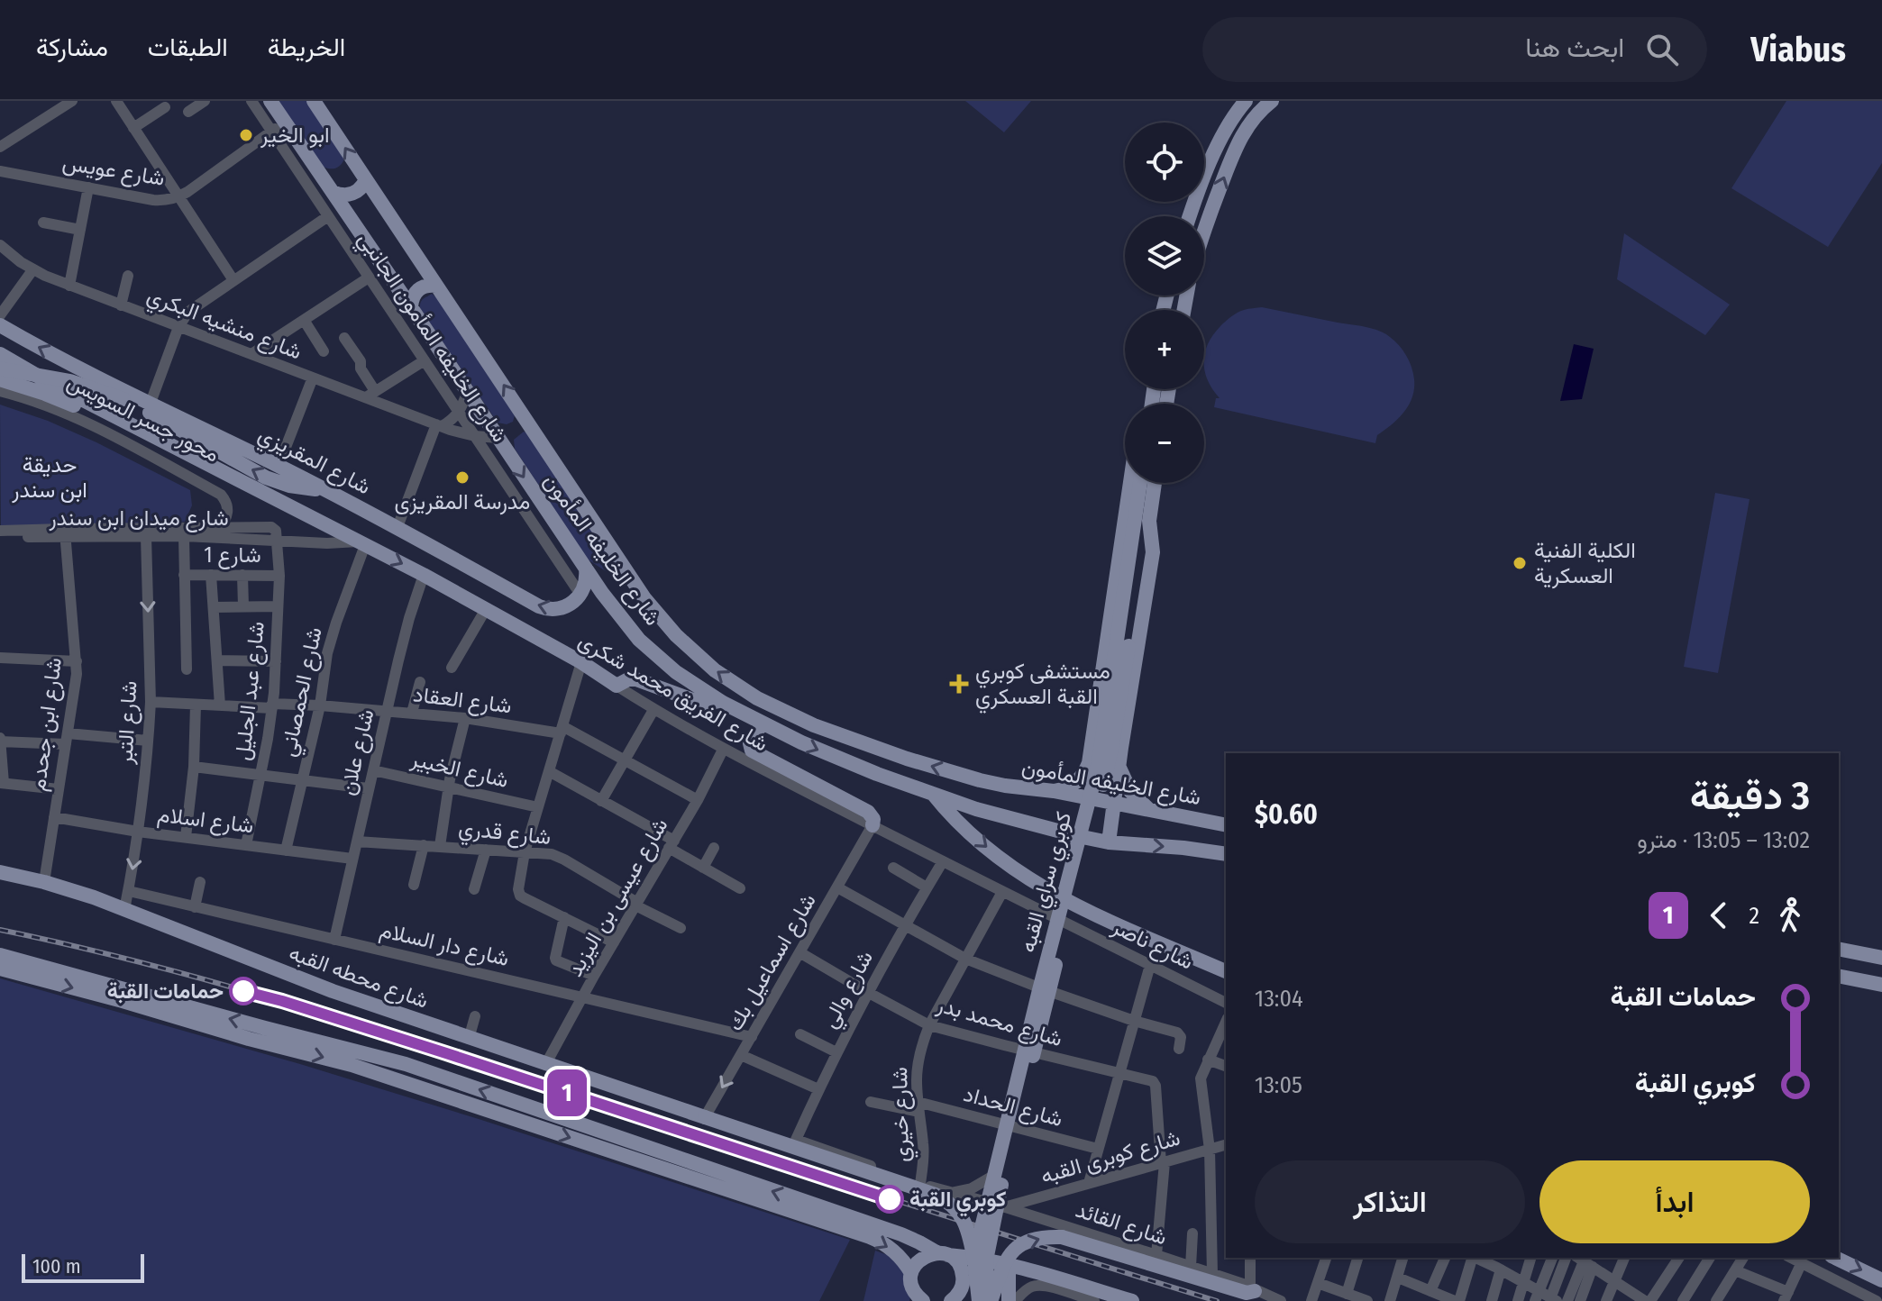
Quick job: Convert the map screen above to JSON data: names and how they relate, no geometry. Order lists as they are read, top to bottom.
{
  "streets": {
    "main road": [
      "محور جسر السويس",
      "شارع المقريزي",
      "شارع الخليفه المأمون",
      "شارع الفريق محمد شكرى",
      "كوبري سراي القبه",
      "شارع محطه القبه"
    ],
    "street": [
      "شارع عويس",
      "شارع منشيه البكري",
      "شارع الخليفه المأمون الجانبي",
      "شارع ميدان ابن سندر",
      "شارع 1",
      "شارع عبد الجليل",
      "شارع الحمصاني",
      "شارع العقاد",
      "شارع التبر",
      "شارع ابن جحدم",
      "شارع علان",
      "شارع الخبير",
      "شارع اسلام",
      "شارع قدري",
      "شارع عيسى بن اليزيد",
      "شارع دار السلام",
      "شارع ناصر",
      "شارع اسماعيل بك",
      "شارع والي",
      "شارع محمد بدر",
      "شارع الحداد",
      "شارع خيري",
      "شارع كوبرى القبه",
      "شارع القائد"
    ]
  },
  "crossings": [
    ["شارع عويس", "شارع الخليفه المأمون الجانبي"],
    ["شارع عويس", "شارع الخليفه المأمون"],
    ["شارع منشيه البكري", "شارع الخليفه المأمون الجانبي"],
    ["شارع منشيه البكري", "شارع الخليفه المأمون"],
    ["شارع الخليفه المأمون الجانبي", "شارع المقريزي"],
    ["محور جسر السويس", "شارع المقريزي"],
    ["محور جسر السويس", "شارع الفريق محمد شكرى"],
    ["شارع ميدان ابن سندر", "شارع عبد الجليل"],
    ["شارع ميدان ابن سندر", "شارع الحمصاني"],
    ["شارع ميدان ابن سندر", "شارع الفريق محمد شكرى"],
    ["شارع ميدان ابن سندر", "شارع التبر"],
    ["شارع ميدان ابن سندر", "شارع ابن جحدم"],
    ["شارع 1", "شارع عبد الجليل"],
    ["شارع عبد الجليل", "شارع العقاد"],
    ["شارع عبد الجليل", "شارع اسلام"],
    ["شارع الحمصاني", "شارع الفريق محمد شكرى"],
    ["شارع الحمصاني", "شارع العقاد"],
    ["شارع الحمصاني", "شارع اسلام"],
    ["شارع الفريق محمد شكرى", "شارع علان"],
    ["شارع الفريق محمد شكرى", "شارع عيسى بن اليزيد"],
    ["شارع الفريق محمد شكرى", "شارع ناصر"],
    ["شارع الفريق محمد شكرى", "شارع اسماعيل بك"],
    ["شارع الفريق محمد شكرى", "شارع والي"],
    ["شارع الفريق محمد شكرى", "شارع خيري"],
    ["شارع العقاد", "شارع التبر"],
    ["شارع العقاد", "شارع علان"],
    ["شارع العقاد", "شارع عيسى بن اليزيد"],
    ["شارع التبر", "شارع اسلام"],
    ["شارع التبر", "شارع دار السلام"],
    ["شارع التبر", "شارع محطه القبه"],
    ["شارع ابن جحدم", "شارع اسلام"],
    ["شارع ابن جحدم", "شارع محطه القبه"],
    ["شارع علان", "شارع الخبير"],
    ["شارع علان", "شارع اسلام"],
    ["شارع علان", "شارع قدري"],
    ["شارع علان", "شارع دار السلام"],
    ["شارع قدري", "شارع عيسى بن اليزيد"],
    ["كوبري سراي القبه", "شارع محطه القبه"],
    ["شارع عيسى بن اليزيد", "شارع دار السلام"],
    ["شارع عيسى بن اليزيد", "شارع محطه القبه"],
    ["شارع دار السلام", "شارع اسماعيل بك"],
    ["شارع اسماعيل بك", "شارع محطه القبه"],
    ["شارع اسماعيل بك", "شارع محمد بدر"],
    ["شارع والي", "شارع محمد بدر"],
    ["شارع والي", "شارع خيري"],
    ["شارع محمد بدر", "شارع خيري"],
    ["شارع محمد بدر", "شارع كوبرى القبه"],
    ["شارع الحداد", "شارع خيري"],
    ["شارع كوبرى القبه", "شارع القائد"]
  ],
  "parks": ["حديقة ابن سندر"],
  "places": {
    "other": [
      "ابو الخير",
      "مدرسة المقريزى",
      "الكلية الفنية العسكرية",
      "حمامات القبة",
      "كوبري القبة"
    ],
    "health": ["مستشفى كوبري القبة العسكري"]
  },
  "lines": ["metro line 1"],
  "scale_bar": "100 m",
  "page": {
    "header": "Viabus",
    "search": "ابحث هنا",
    "nav": ["الخريطة", "الطبقات", "مشاركة"],
    "on_map": "1",
    "map_buttons": ["+", "−"],
    "heading": ["3 دقيقة", "13:02 – 13:05 · مترو", "$0.60"],
    "legs": ["2", "1"],
    "list": [
      {
        "name": "حمامات القبة",
        "value": "13:04"
      },
      {
        "name": "كوبري القبة",
        "value": "13:05"
      }
    ],
    "buttons": ["ابدأ", "التذاكر"],
    "scale": "100 m"
  }
}
